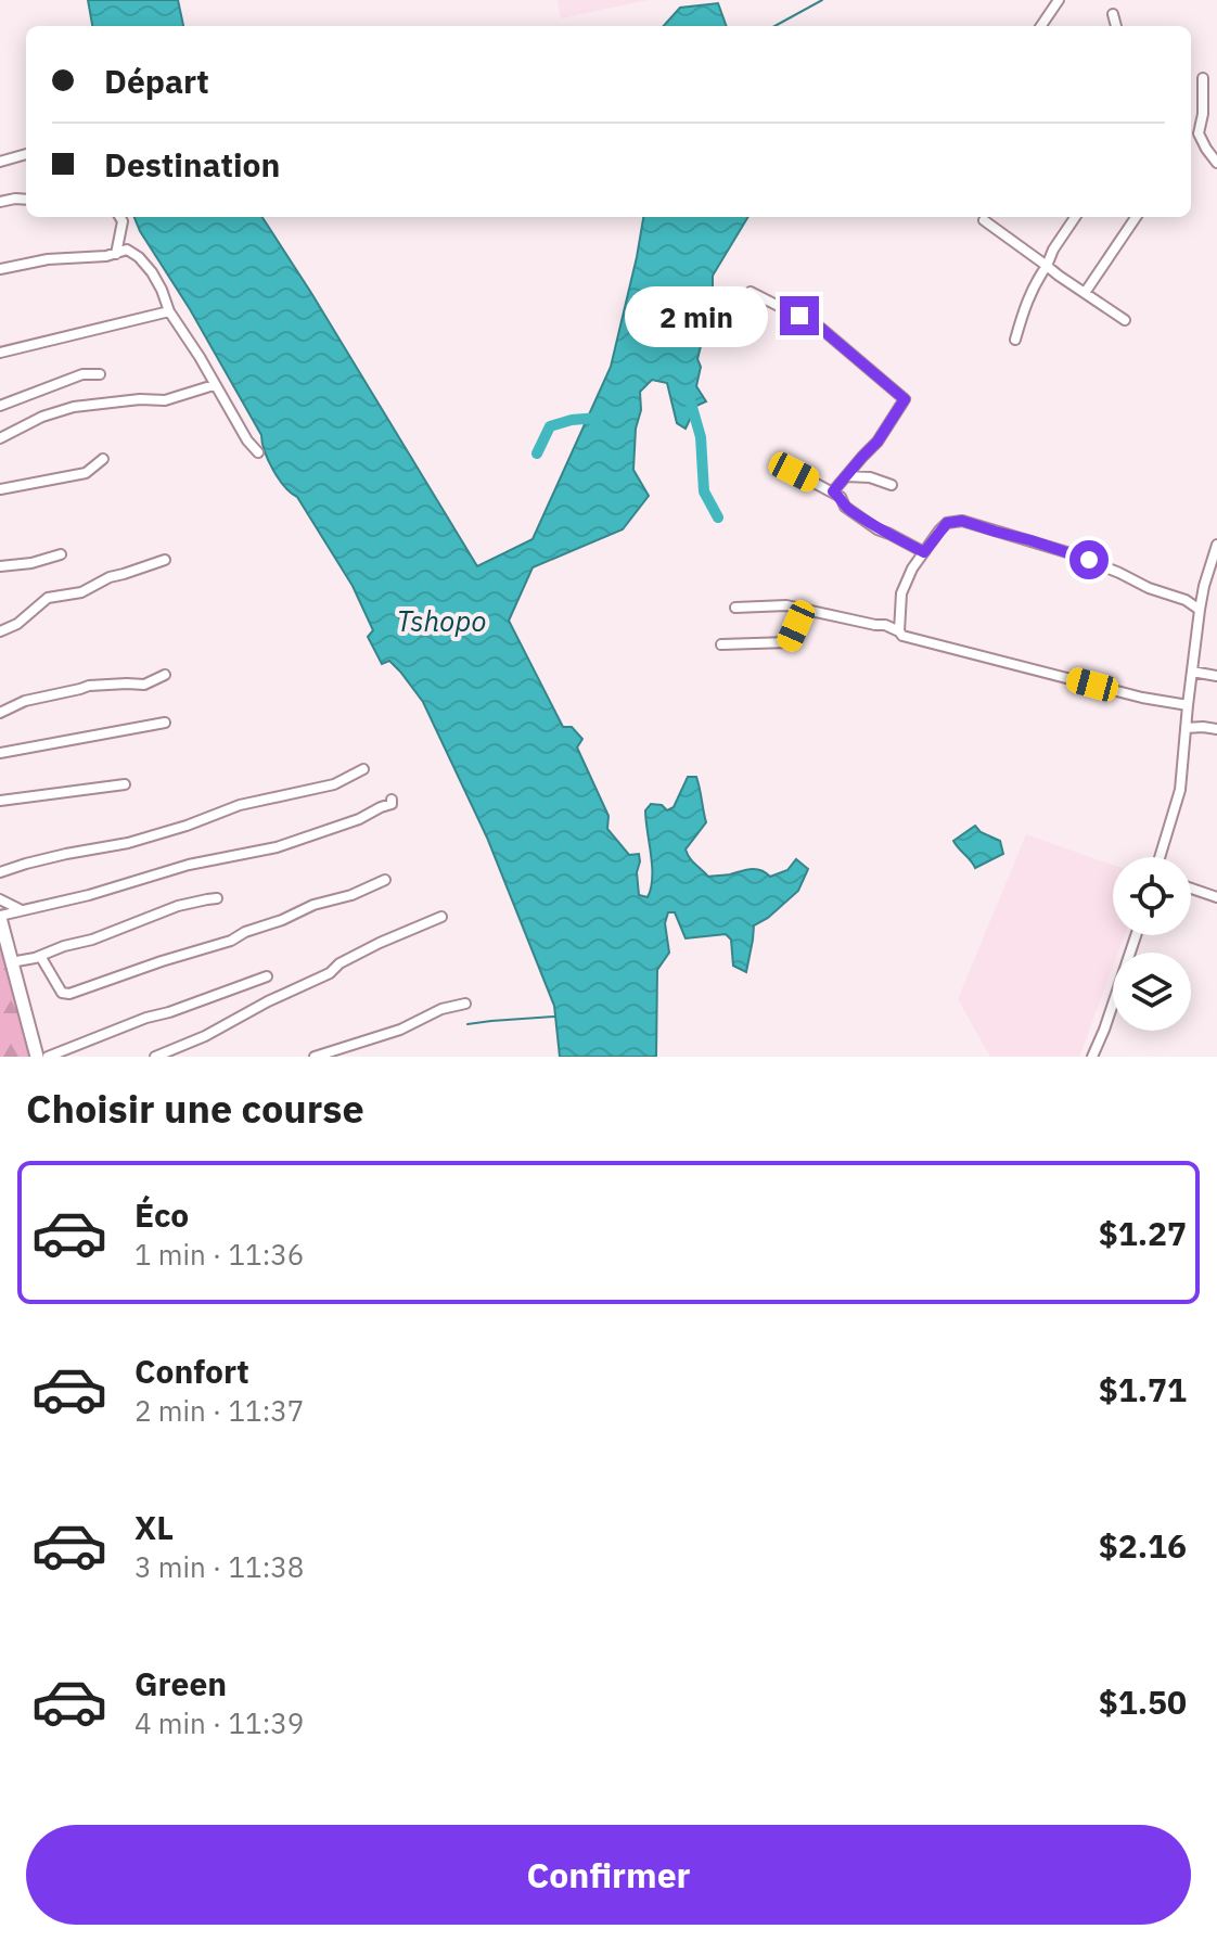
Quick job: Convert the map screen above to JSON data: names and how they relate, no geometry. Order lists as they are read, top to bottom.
{
  "water": ["Tshopo"],
  "page": {
    "banner": ["Départ", "Destination"],
    "bubble": "2 min",
    "heading": "Choisir une course",
    "list": [
      {
        "name": "Éco",
        "note": "1 min · 11:36",
        "value": "$1.27"
      },
      {
        "name": "Confort",
        "note": "2 min · 11:37",
        "value": "$1.71"
      },
      {
        "name": "XL",
        "note": "3 min · 11:38",
        "value": "$2.16"
      },
      {
        "name": "Green",
        "note": "4 min · 11:39",
        "value": "$1.50"
      }
    ],
    "buttons": "Confirmer"
  }
}
